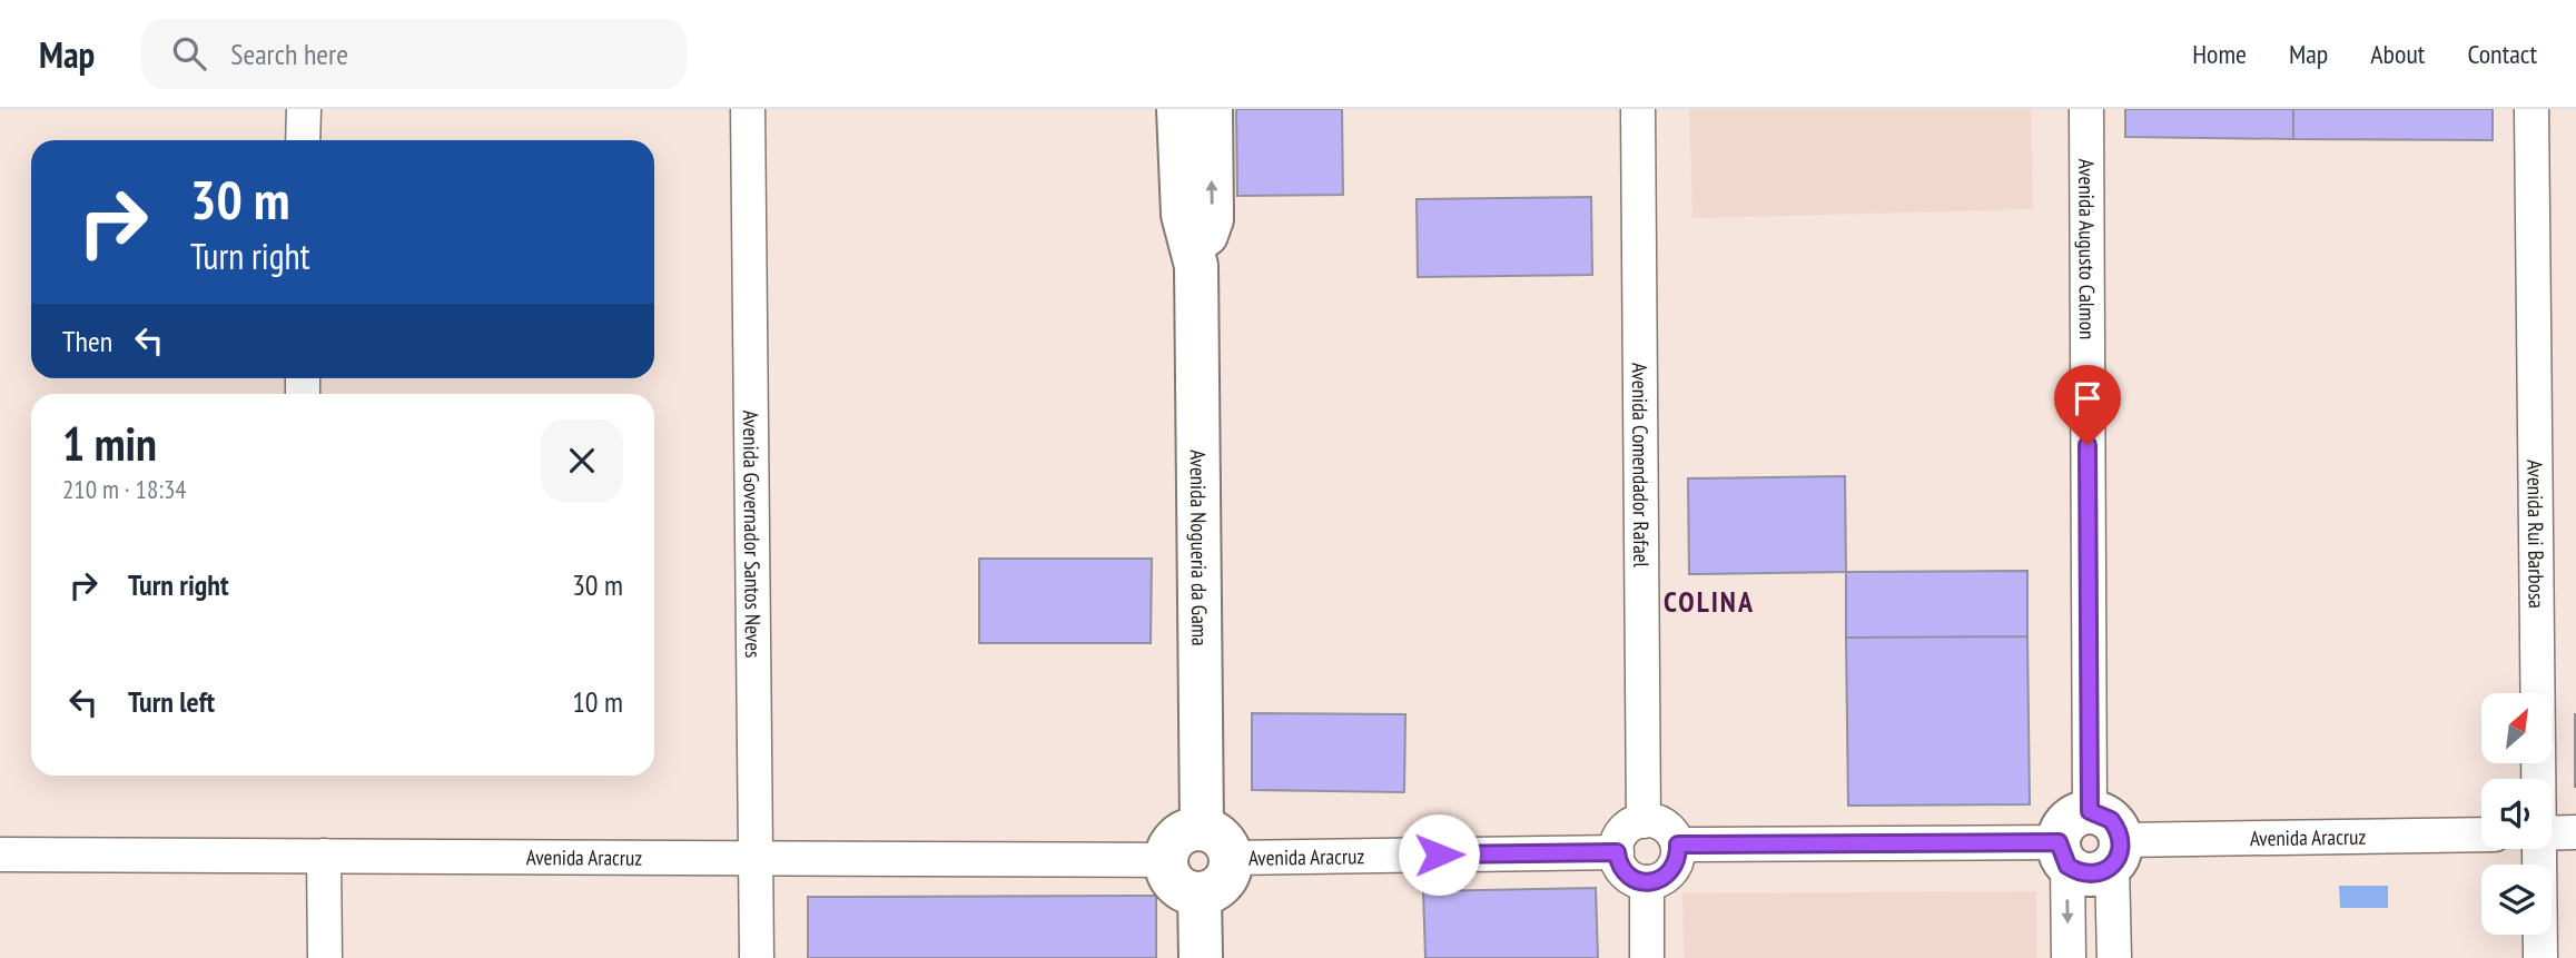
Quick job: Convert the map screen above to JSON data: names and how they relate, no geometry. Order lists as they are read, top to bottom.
{
  "streets": {
    "main road": ["Avenida Nogueria da Gama"],
    "street": [
      "Avenida Augusto Calmon",
      "Avenida Comendador Rafael",
      "Avenida Rui Barbosa",
      "Avenida Governador Santos Neves",
      "Avenida Aracruz"
    ]
  },
  "crossings": [
    ["Avenida Augusto Calmon", "Avenida Aracruz"],
    ["Avenida Comendador Rafael", "Avenida Aracruz"],
    ["Avenida Governador Santos Neves", "Avenida Aracruz"],
    ["Avenida Nogueria da Gama", "Avenida Aracruz"]
  ],
  "districts": ["COLINA"],
  "north": "top right",
  "page": {
    "header": "Map",
    "search": "Search here",
    "nav": [
      "Home",
      "Map",
      "About",
      "Contact"
    ],
    "turn": ["30 m", "Turn right"],
    "then": "Then",
    "heading": ["1 min", "210 m · 18:34"],
    "list": [
      {
        "name": "Turn right",
        "value": "30 m"
      },
      {
        "name": "Turn left",
        "value": "10 m"
      }
    ]
  }
}
